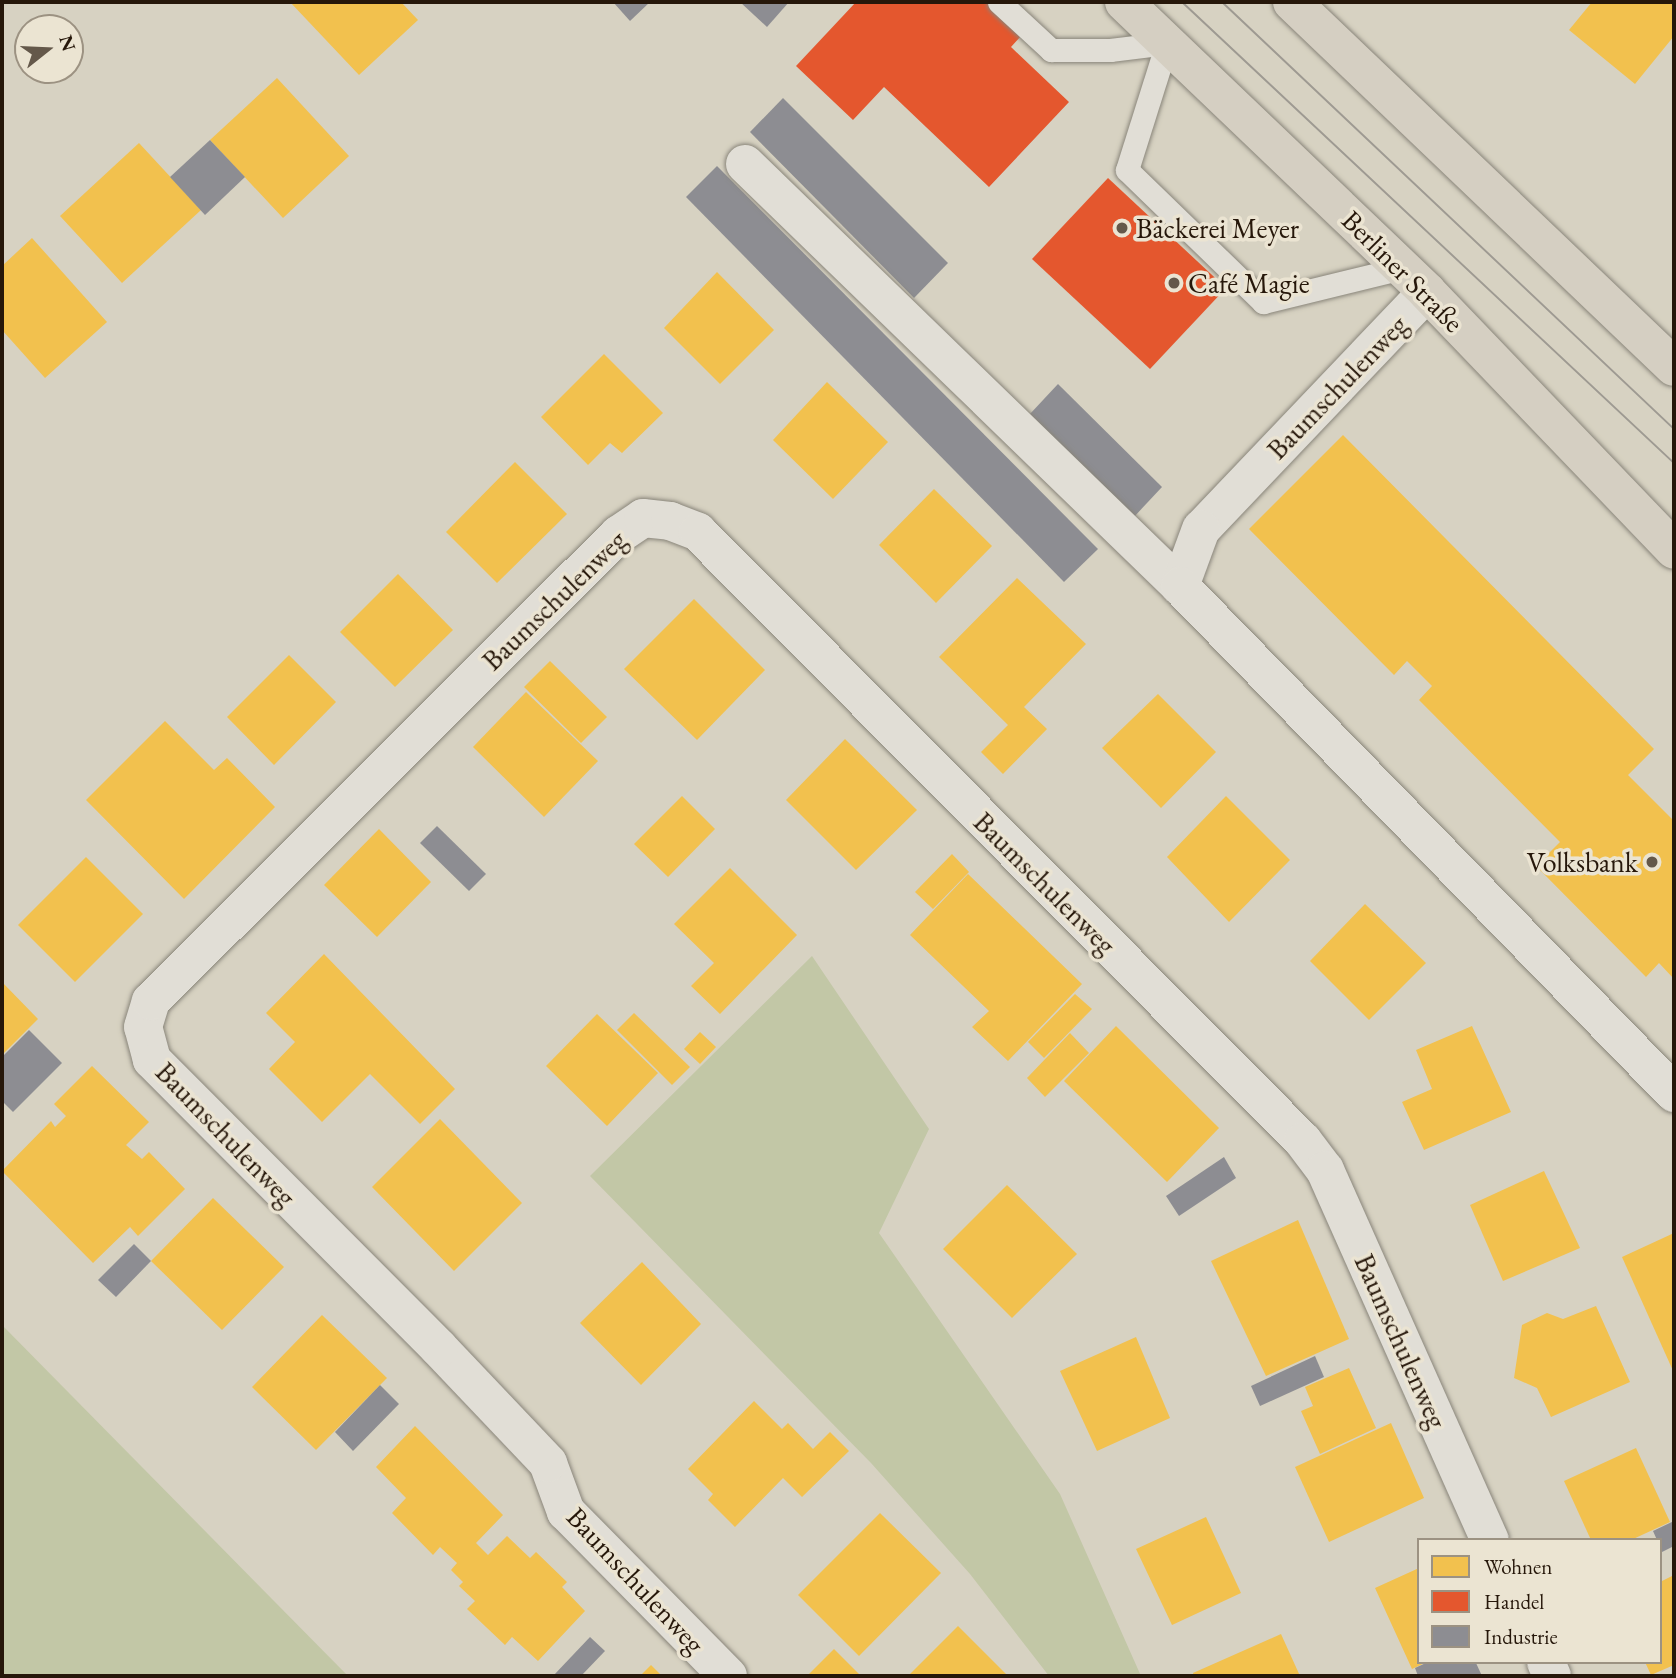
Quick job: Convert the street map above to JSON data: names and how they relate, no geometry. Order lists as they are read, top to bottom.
{
  "streets": {
    "main road": ["Berliner Straße"],
    "street": ["Baumschulenweg"]
  },
  "crossings": [
    ["Berliner Straße", "Baumschulenweg"]
  ],
  "places": ["Bäckerei Meyer", "Café Magie", "Volksbank"],
  "legend": ["Wohnen", "Handel", "Industrie"],
  "north": "right"
}
